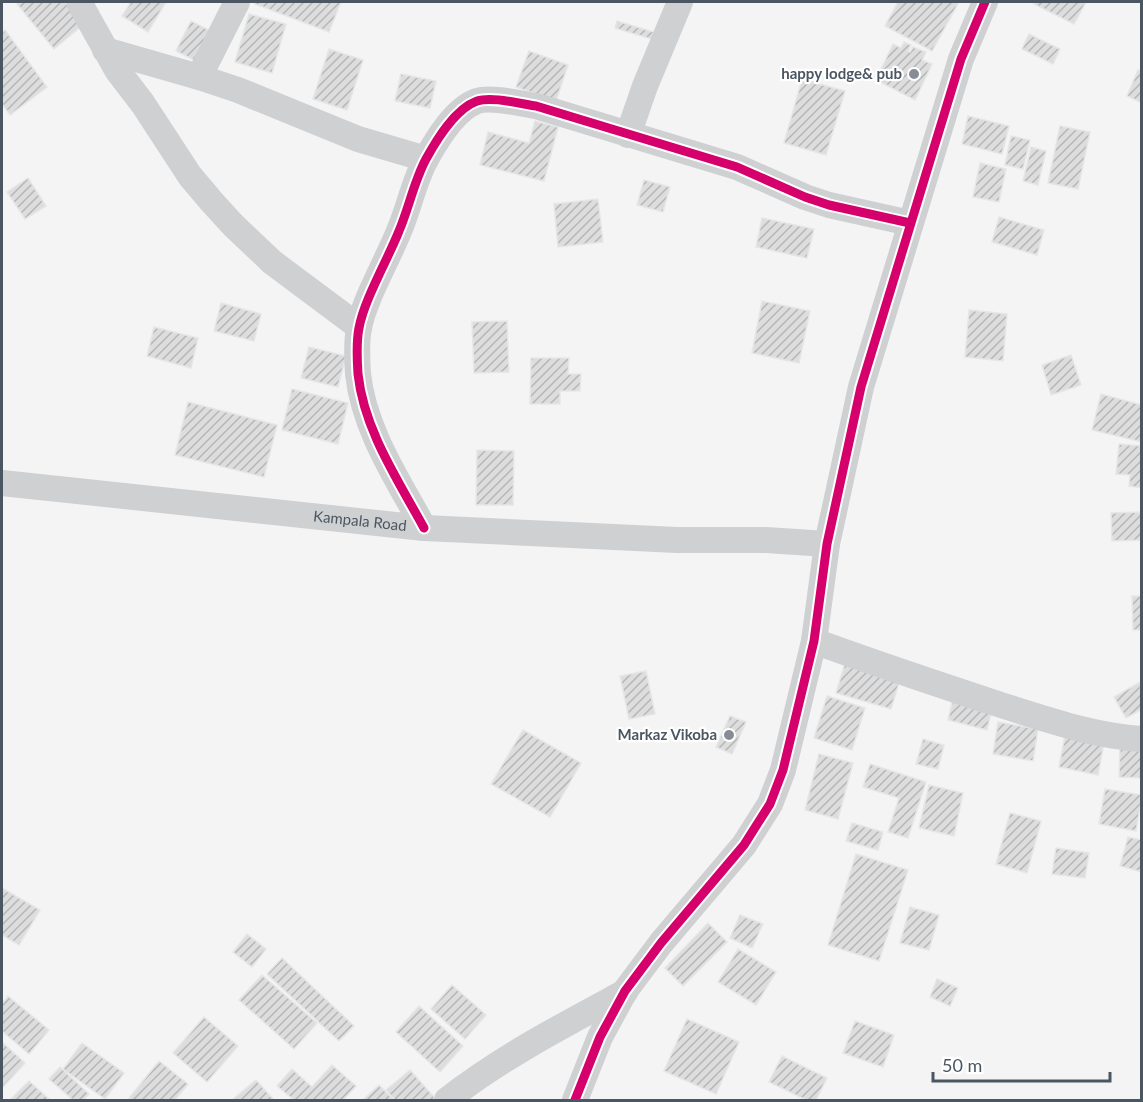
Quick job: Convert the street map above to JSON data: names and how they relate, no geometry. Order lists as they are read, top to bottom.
{
  "streets": {
    "street": ["Kampala Road"]
  },
  "places": ["happy lodge& pub", "Markaz Vikoba"],
  "scale_bar": "50 m"
}
